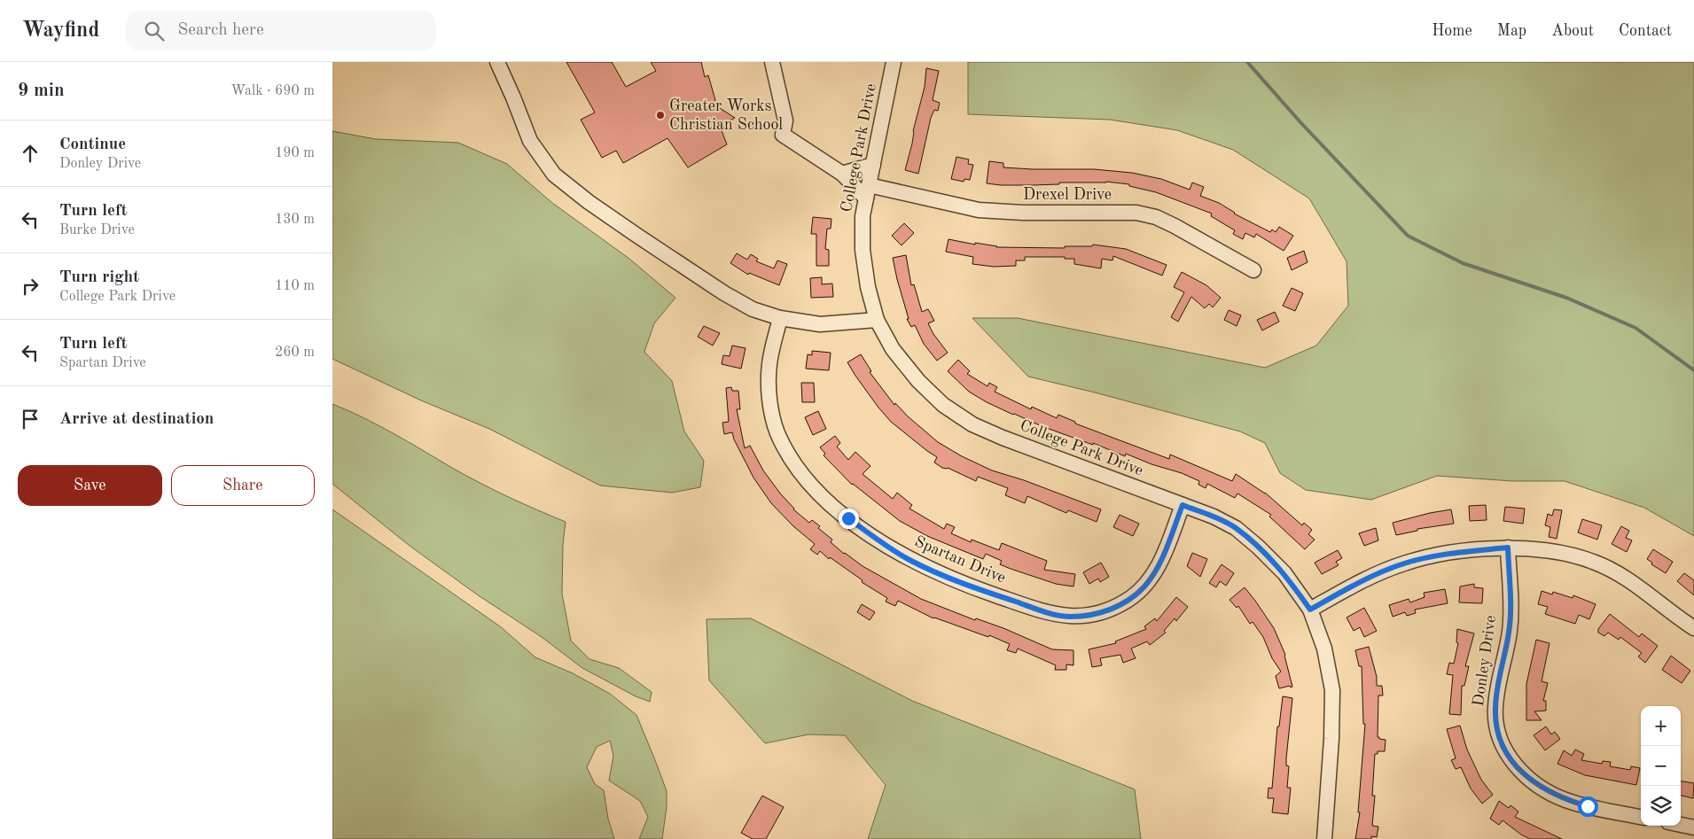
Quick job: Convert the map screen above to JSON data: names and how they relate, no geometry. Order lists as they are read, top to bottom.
{
  "streets": {
    "street": [
      "College Park Drive",
      "Drexel Drive",
      "Spartan Drive",
      "Donley Drive"
    ]
  },
  "crossings": [
    ["College Park Drive", "Drexel Drive"],
    ["College Park Drive", "Spartan Drive"]
  ],
  "places": ["Greater Works Christian School"],
  "page": {
    "header": "Wayfind",
    "search": "Search here",
    "nav": [
      "Home",
      "Map",
      "About",
      "Contact"
    ],
    "heading": ["9 min", "Walk · 690 m"],
    "list": [
      ["Continue", "Donley Drive", "190 m"],
      ["Turn left", "Burke Drive", "130 m"],
      ["Turn right", "College Park Drive", "110 m"],
      ["Turn left", "Spartan Drive", "260 m"],
      "Arrive at destination"
    ],
    "buttons": ["Save", "Share"],
    "map_buttons": ["+", "−"]
  }
}
